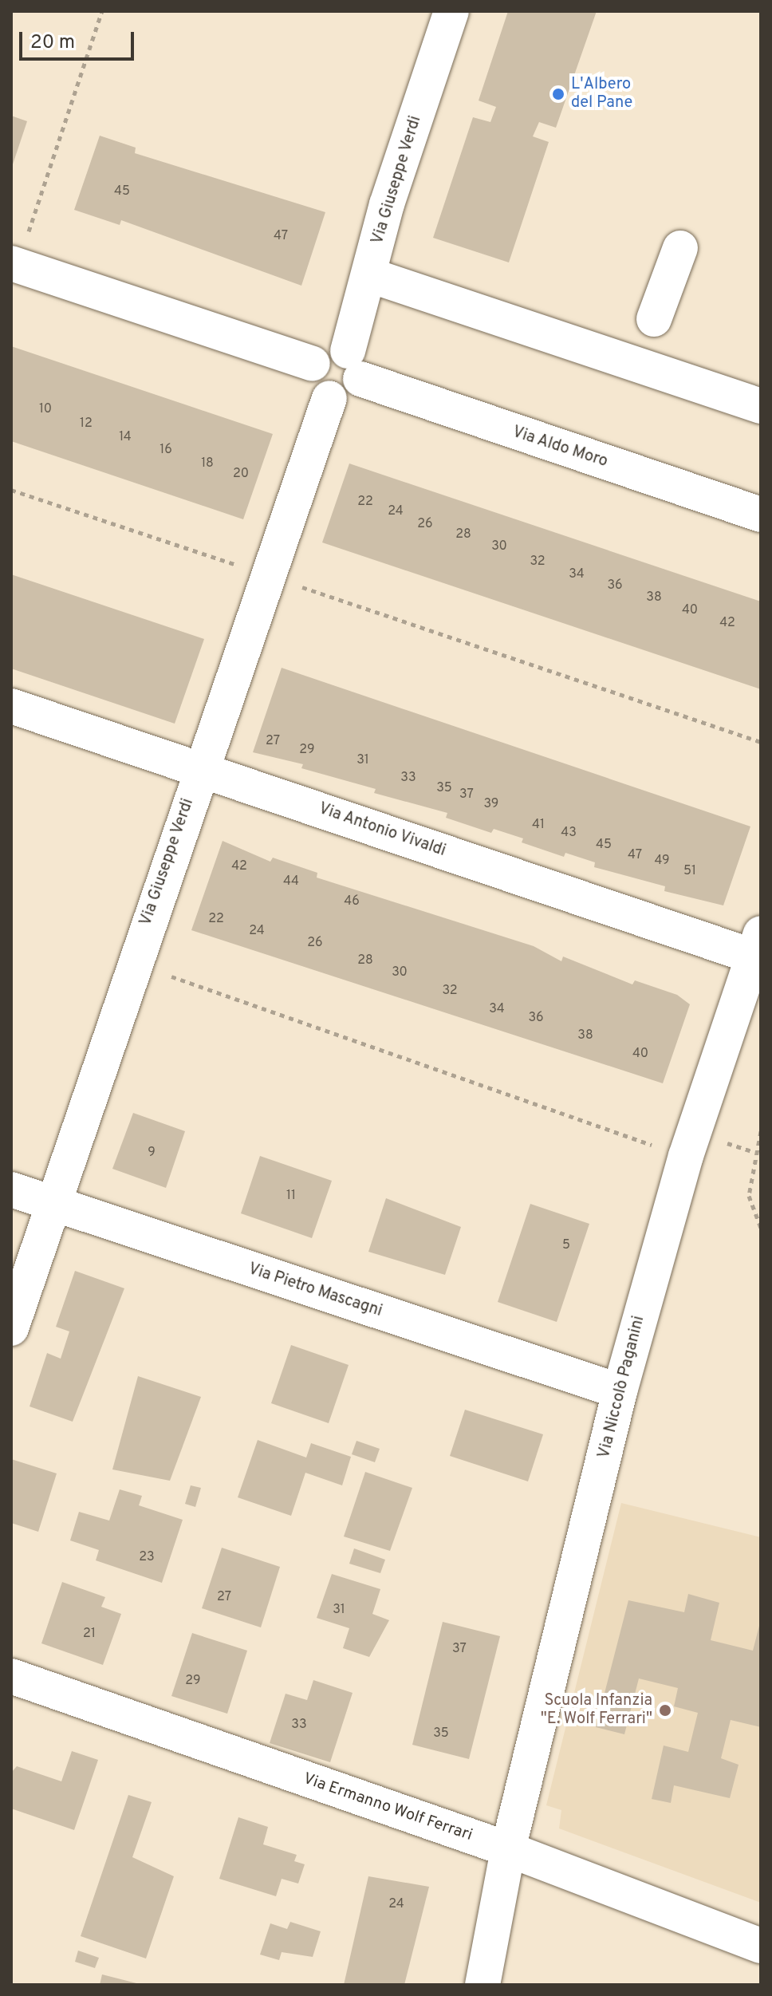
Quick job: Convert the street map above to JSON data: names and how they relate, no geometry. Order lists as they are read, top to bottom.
{
  "streets": {
    "street": [
      "Via Giuseppe Verdi",
      "Via Aldo Moro",
      "Via Antonio Vivaldi",
      "Via Pietro Mascagni",
      "Via Niccolò Paganini",
      "Via Ermanno Wolf Ferrari"
    ]
  },
  "crossings": [
    ["Via Giuseppe Verdi", "Via Aldo Moro"],
    ["Via Giuseppe Verdi", "Via Antonio Vivaldi"],
    ["Via Giuseppe Verdi", "Via Pietro Mascagni"],
    ["Via Antonio Vivaldi", "Via Niccolò Paganini"],
    ["Via Pietro Mascagni", "Via Niccolò Paganini"],
    ["Via Niccolò Paganini", "Via Ermanno Wolf Ferrari"]
  ],
  "places": ["L'Albero del Pane", "Scuola Infanzia \"E. Wolf Ferrari\""],
  "house_numbers": [
    "45",
    "47",
    "10",
    "12",
    "14",
    "16",
    "18",
    "20",
    "22",
    "24",
    "26",
    "28",
    "30",
    "32",
    "34",
    "36",
    "38",
    "40",
    "42",
    "27",
    "29",
    "31",
    "33",
    "35",
    "37",
    "39",
    "41",
    "43",
    "45",
    "47",
    "49",
    "42",
    "51",
    "44",
    "46",
    "22",
    "24",
    "26",
    "28",
    "30",
    "32",
    "34",
    "36",
    "38",
    "40",
    "9",
    "11",
    "5",
    "23",
    "27",
    "31",
    "21",
    "37",
    "29",
    "33",
    "35",
    "24"
  ],
  "scale_bar": "20 m"
}
